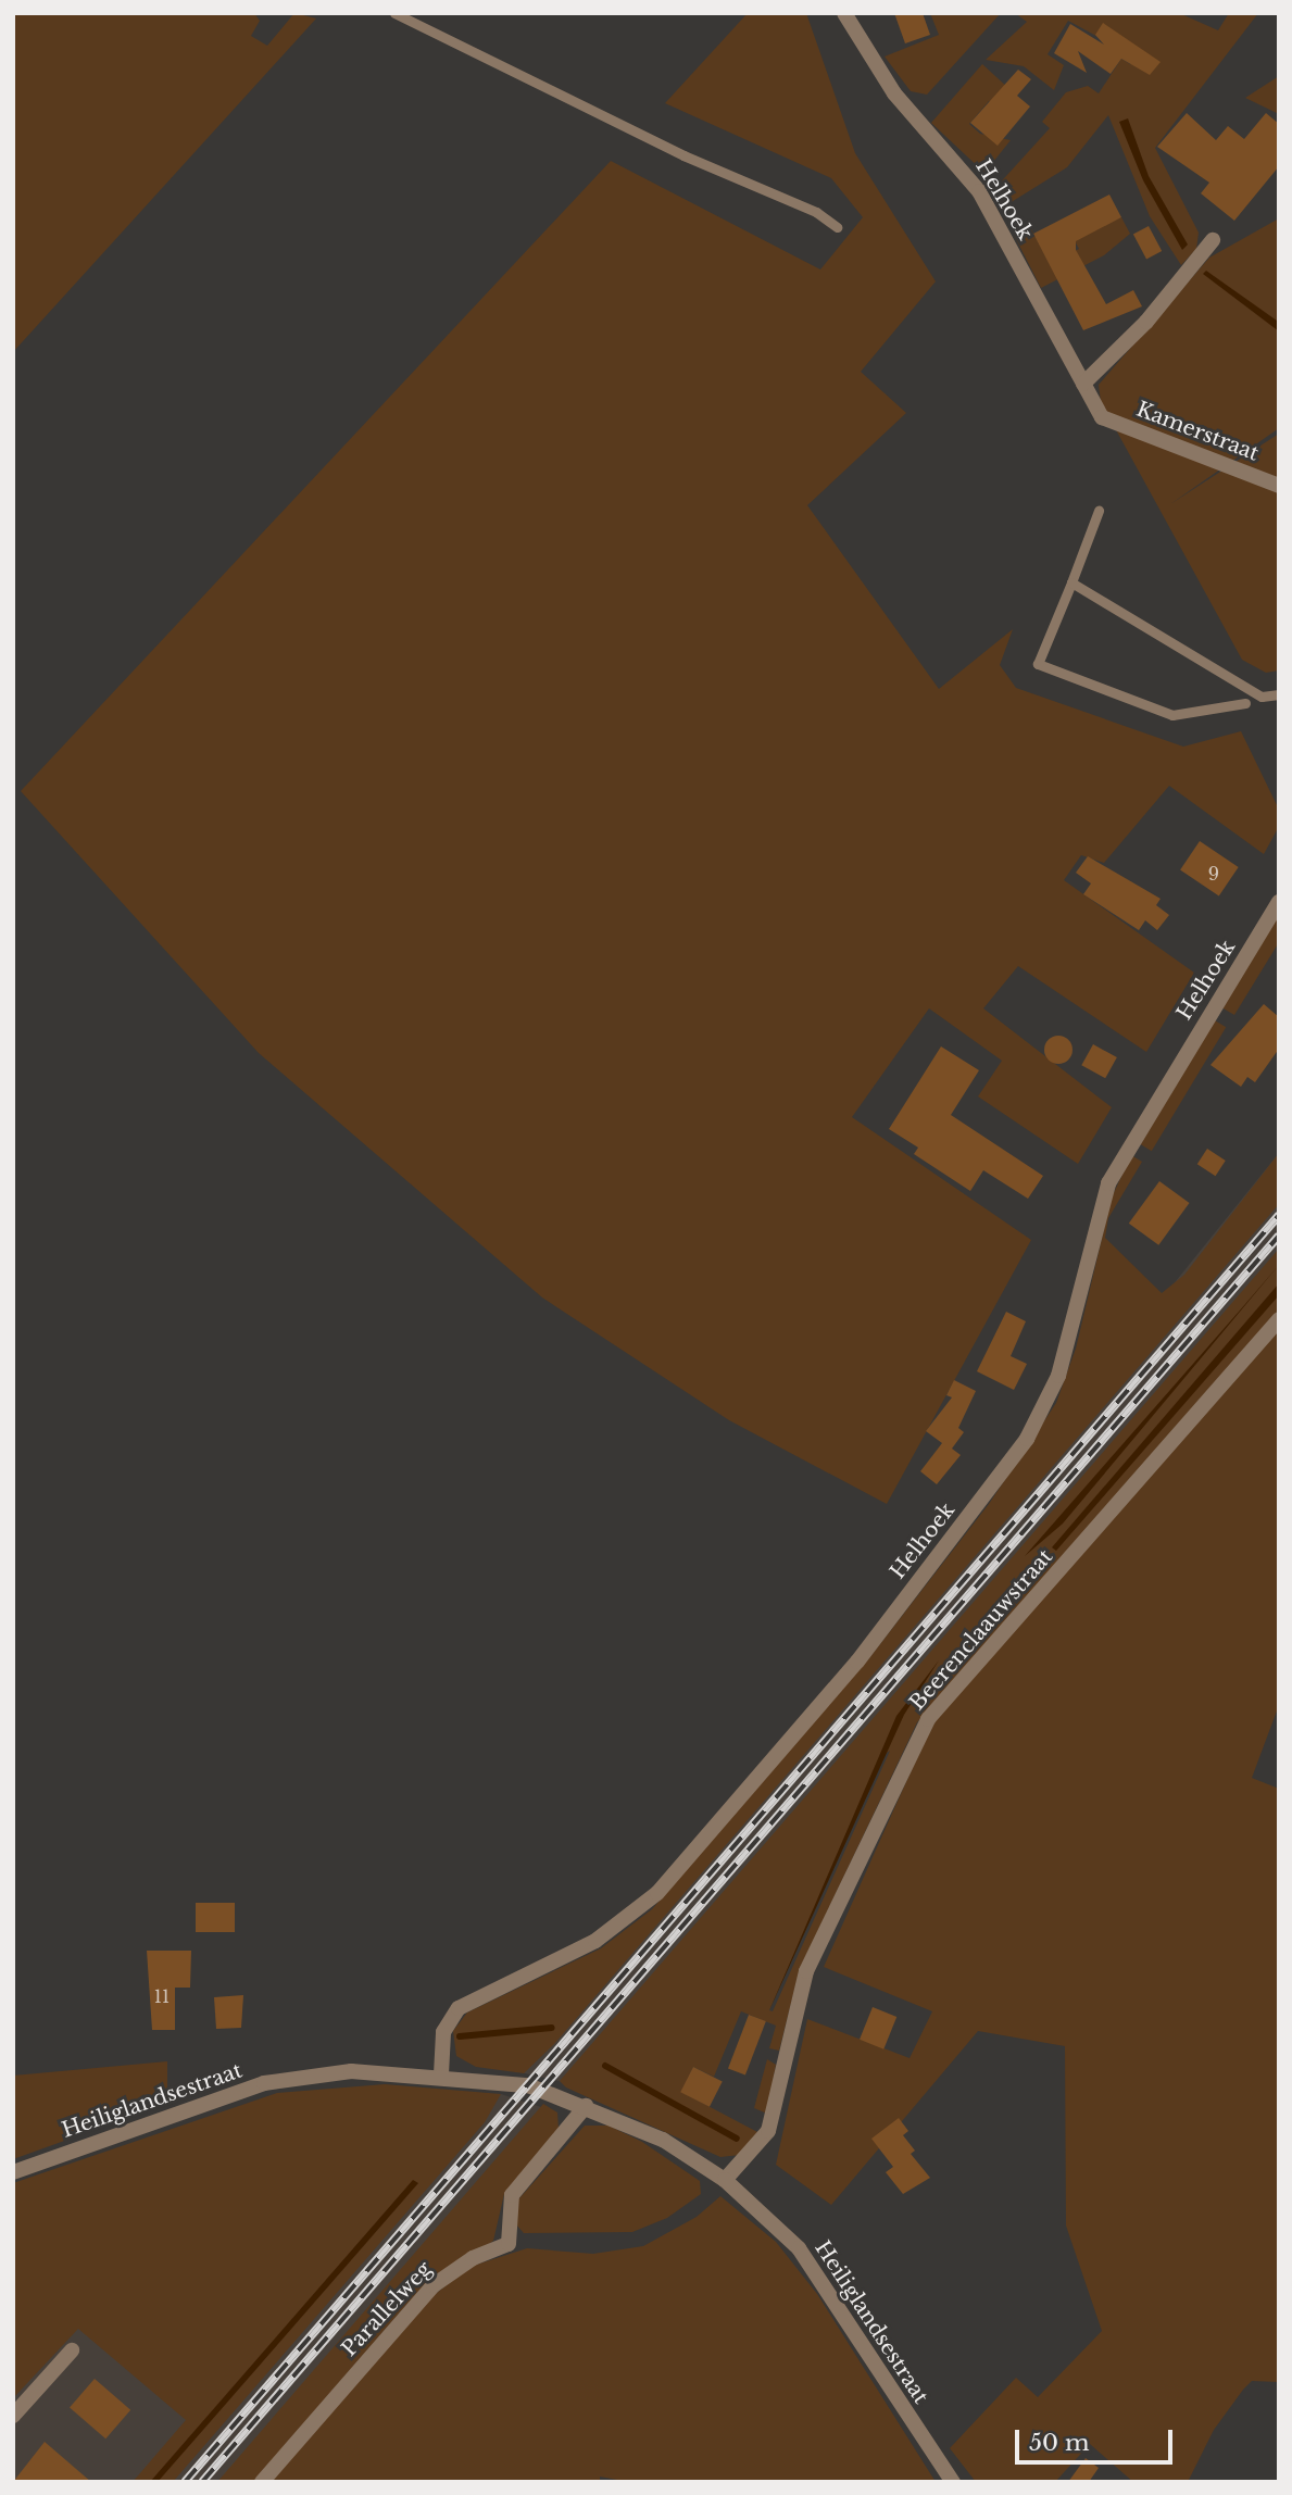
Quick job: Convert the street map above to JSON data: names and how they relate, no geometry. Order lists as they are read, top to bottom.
{
  "streets": {
    "street": [
      "Helhoek",
      "Kamerstraat",
      "Beerenclaauwstraat",
      "Heiliglandsestraat",
      "Parallelweg"
    ]
  },
  "crossings": [
    ["Helhoek", "Kamerstraat"],
    ["Helhoek", "Heiliglandsestraat"],
    ["Beerenclaauwstraat", "Heiliglandsestraat"],
    ["Heiliglandsestraat", "Parallelweg"]
  ],
  "house_numbers": ["9", "11"],
  "scale_bar": "50 m"
}
